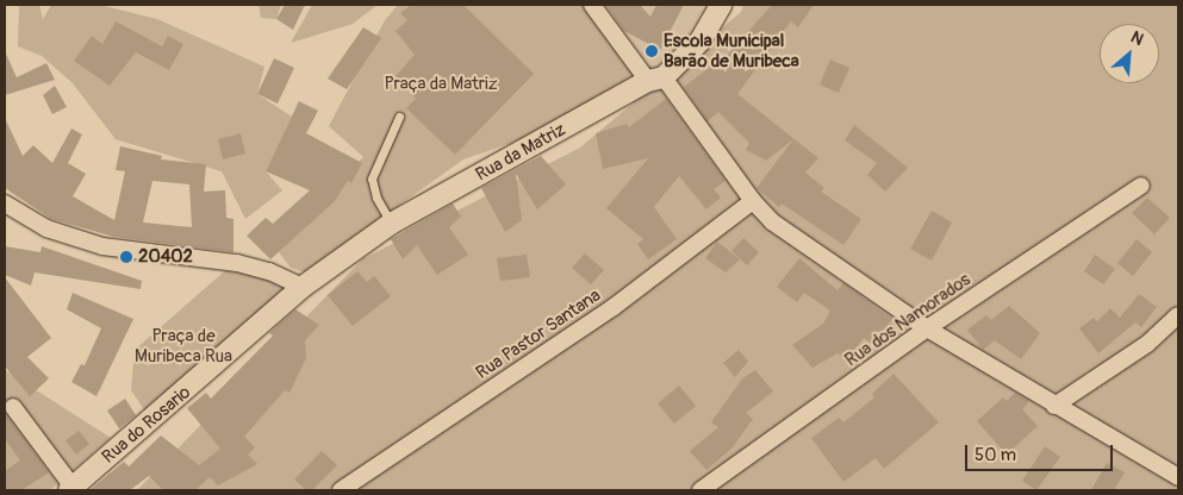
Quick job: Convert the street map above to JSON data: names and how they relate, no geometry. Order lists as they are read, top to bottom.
{
  "streets": {
    "street": [
      "Rua da Matriz",
      "Rua dos Namorados",
      "Rua Pastor Santana",
      "Rua do Rosario"
    ]
  },
  "crossings": [
    ["Rua da Matriz", "Rua do Rosario"]
  ],
  "parks": ["Praça da Matriz", "Praça de Muribeca Rua"],
  "places": ["Escola Municipal Barão de Muribeca", "20402"],
  "scale_bar": "50 m",
  "north": "top right"
}
